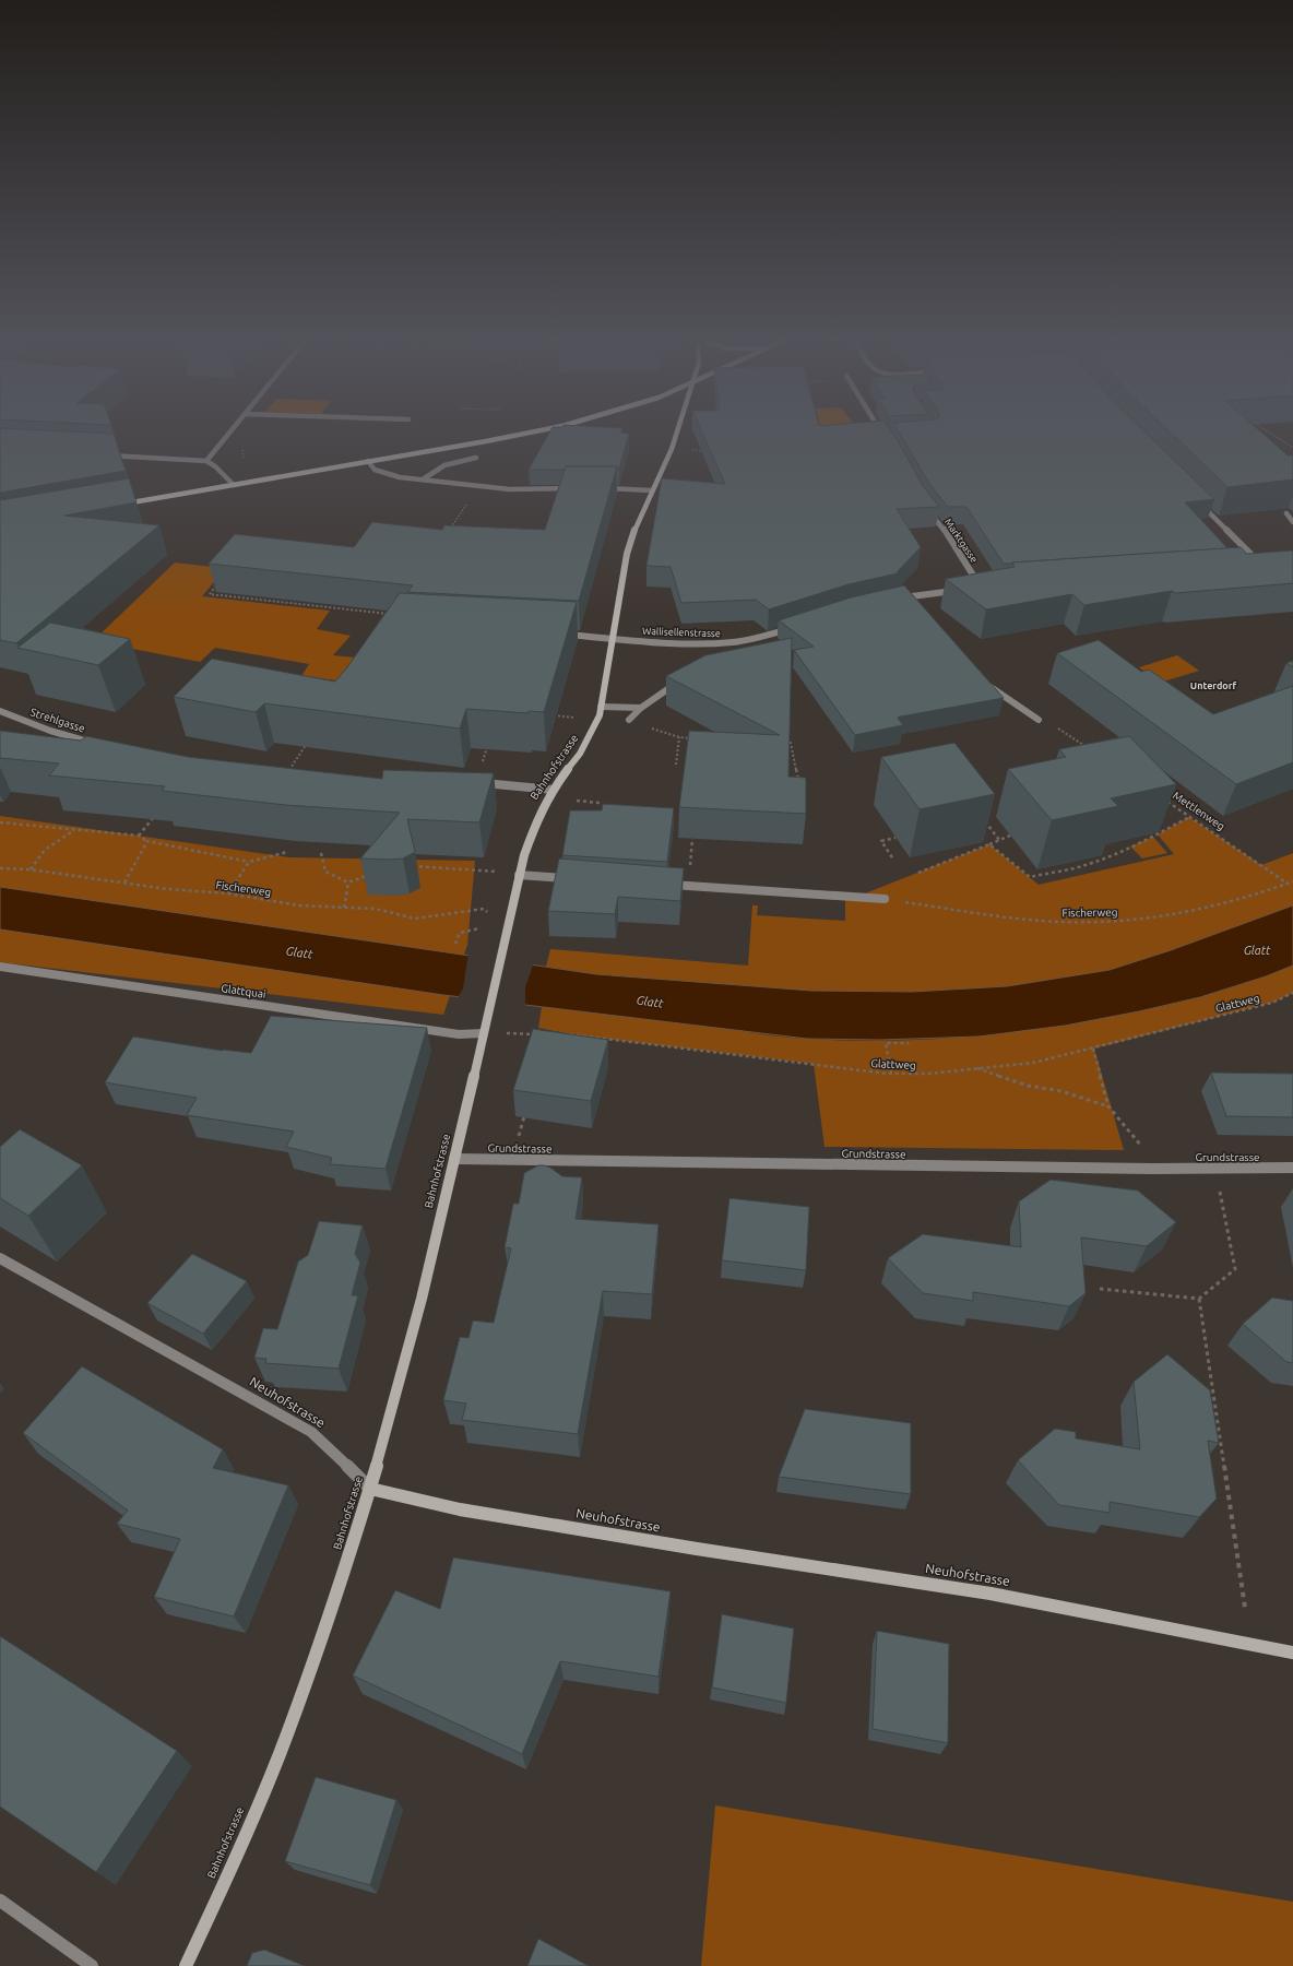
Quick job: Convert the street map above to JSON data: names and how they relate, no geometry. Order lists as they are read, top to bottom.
{
  "streets": {
    "street": [
      "Marktgasse",
      "Wallisellenstrasse",
      "Strehlgasse",
      "Bahnhofstrasse",
      "Glattquai",
      "Grundstrasse",
      "Neuhofstrasse"
    ],
    "path": ["Mettlenweg", "Fischerweg", "Glattweg"]
  },
  "crossings": [
    ["Wallisellenstrasse", "Bahnhofstrasse"],
    ["Bahnhofstrasse", "Glattquai"],
    ["Bahnhofstrasse", "Grundstrasse"],
    ["Bahnhofstrasse", "Neuhofstrasse"],
    ["Mettlenweg", "Fischerweg"]
  ],
  "districts": ["Unterdorf"],
  "water": ["Glatt"]
}
